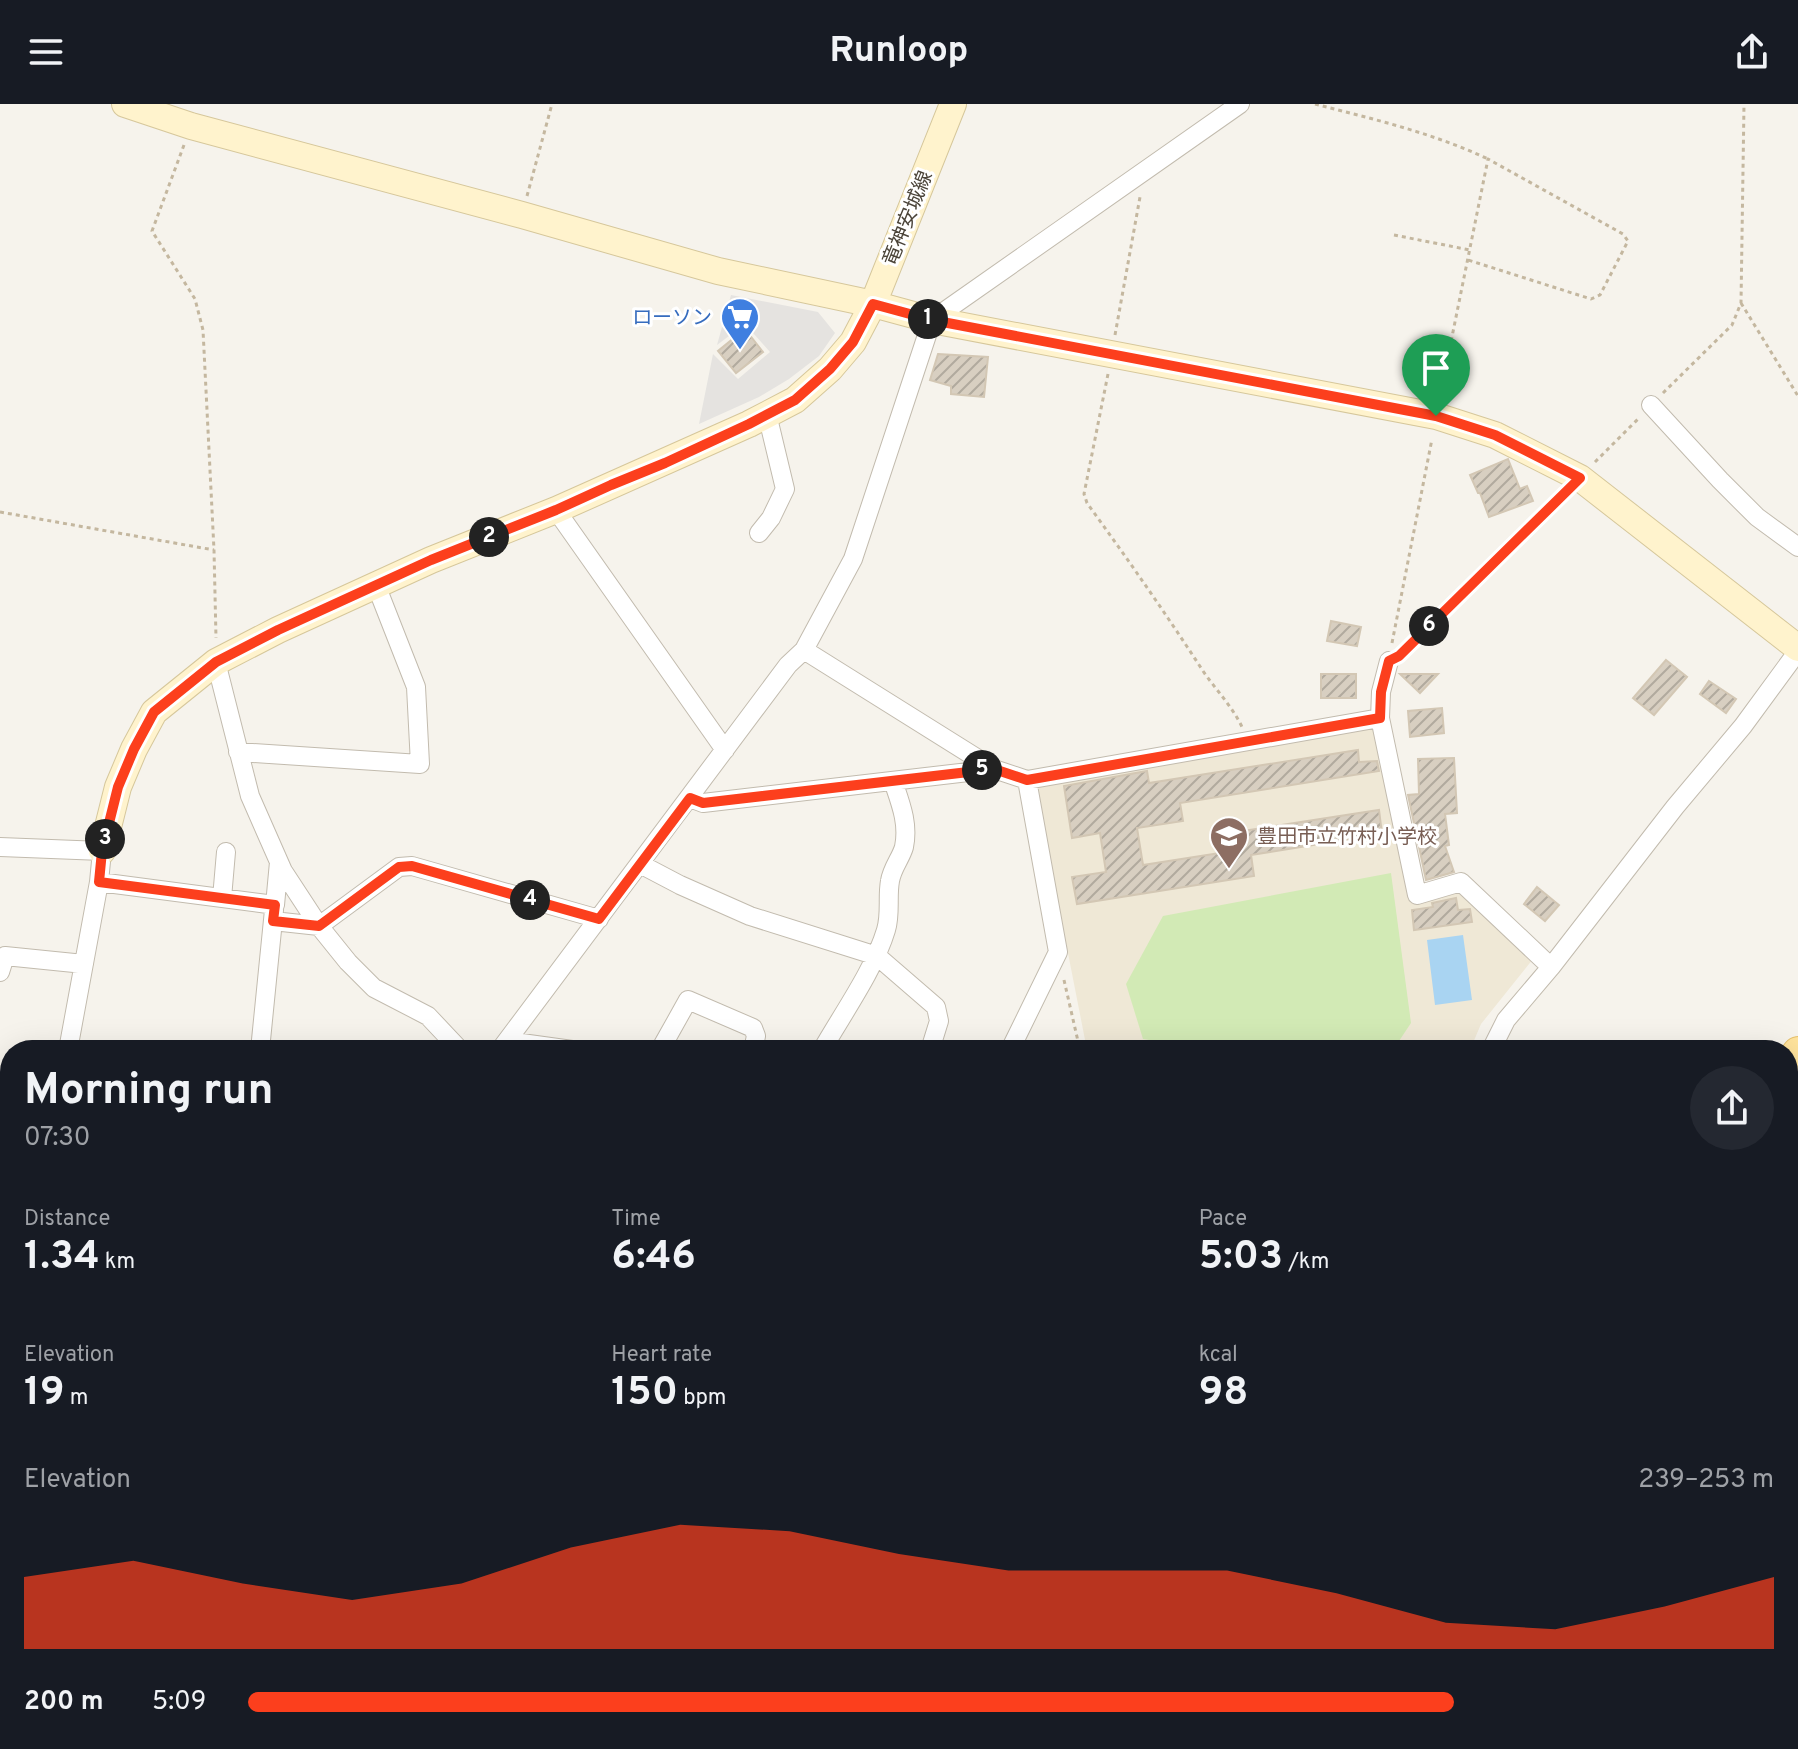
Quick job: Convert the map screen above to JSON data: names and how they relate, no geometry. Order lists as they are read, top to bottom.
{
  "streets": {
    "street": ["竜神安城線"]
  },
  "places": {
    "supermarket": ["ローソン"],
    "school or university": ["豊田市立竹村小学校"]
  },
  "page": {
    "header": "Runloop",
    "pins": [
      "1",
      "2",
      "6",
      "5",
      "3",
      "4"
    ],
    "heading": ["Morning run", "07:30"],
    "stats": [
      ["Distance", "1.34 km"],
      ["Time", "6:46"],
      ["Pace", "5:03 /km"],
      ["Elevation", "19 m"],
      ["Heart rate", "150 bpm"],
      ["kcal", "98"]
    ],
    "chart": ["Elevation", "239–253 m"],
    "list": [
      {
        "name": "200 m",
        "note": "5:09"
      }
    ]
  }
}
